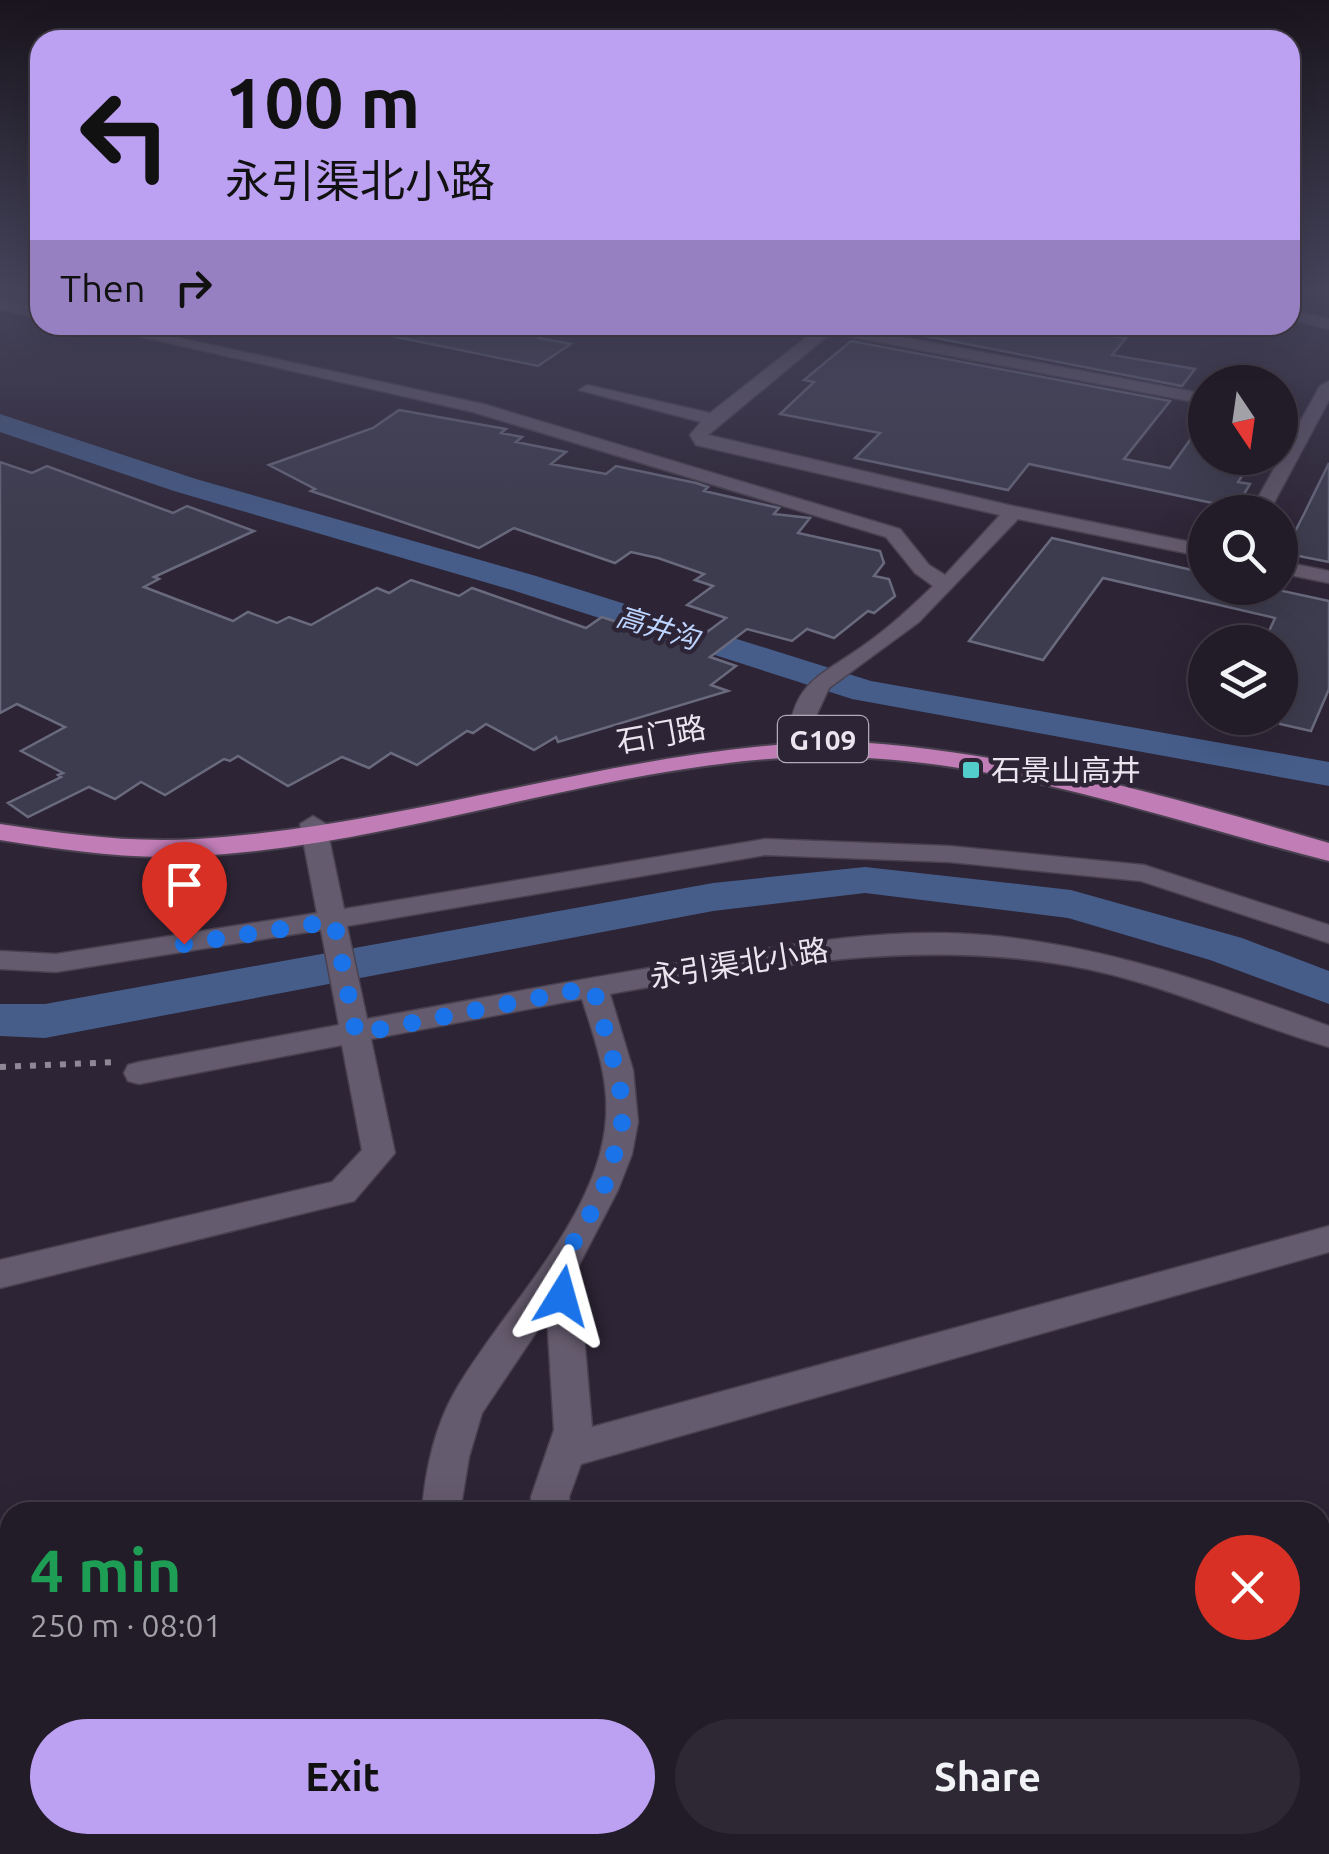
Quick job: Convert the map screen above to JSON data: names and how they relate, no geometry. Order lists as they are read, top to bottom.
{
  "streets": {
    "highway": ["石门路", "G109"],
    "street": ["永引渠北小路"]
  },
  "water": ["高井沟"],
  "places": {
    "transit": ["石景山高井"]
  },
  "north": "bottom",
  "page": {
    "turn": ["100 m", "永引渠北小路"],
    "then": "Then",
    "heading": ["4 min", "250 m · 08:01"],
    "buttons": ["Exit", "Share"]
  }
}
